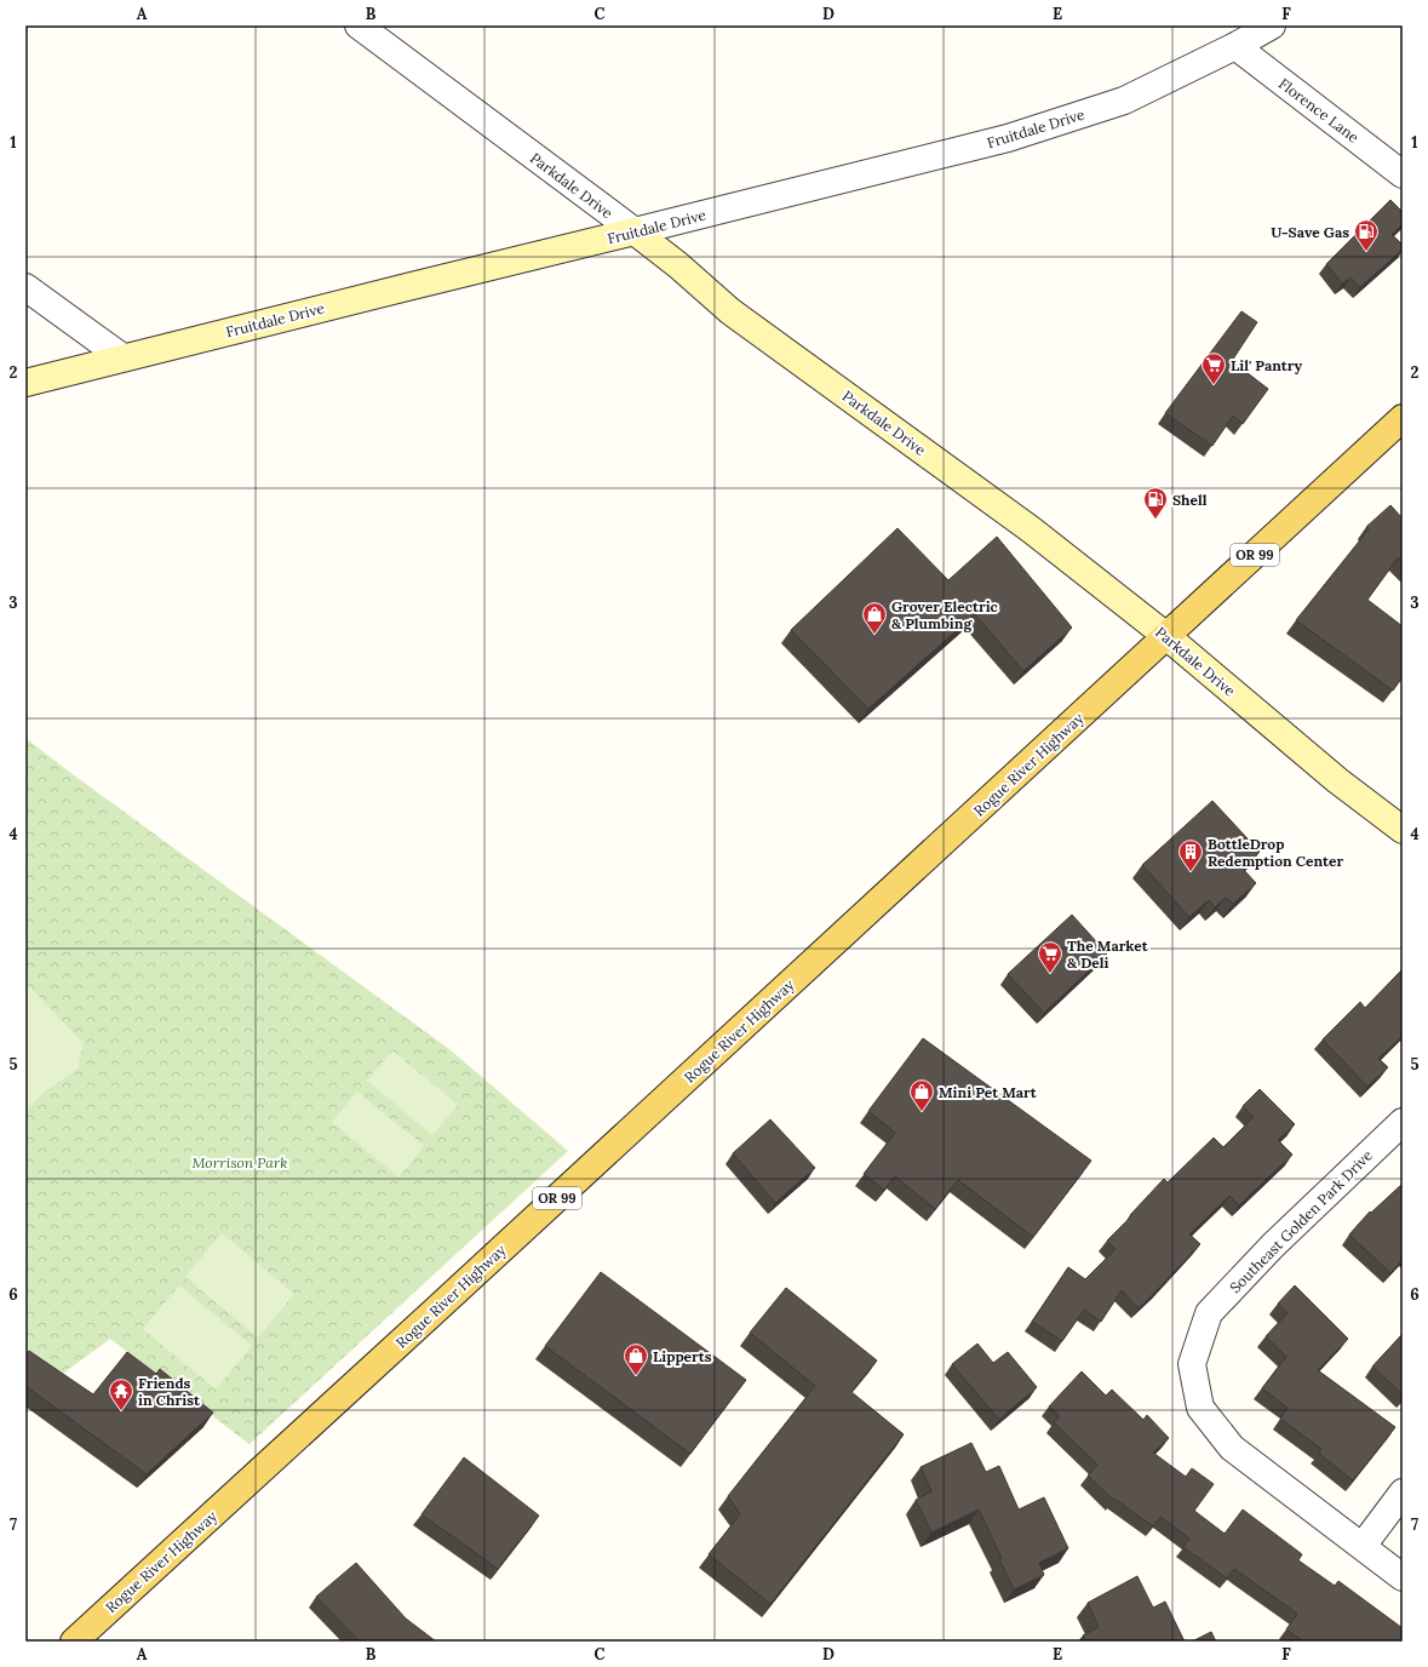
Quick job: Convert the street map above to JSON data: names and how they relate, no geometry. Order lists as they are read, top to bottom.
{
  "streets": {
    "main road": [
      "Fruitdale Drive",
      "Parkdale Drive",
      "OR 99",
      "Rogue River Highway"
    ],
    "street": ["Florence Lane", "Southeast Golden Park Drive"]
  },
  "crossings": [
    ["Florence Lane", "Fruitdale Drive"],
    ["Fruitdale Drive", "Parkdale Drive"],
    ["Parkdale Drive", "Rogue River Highway"]
  ],
  "parks": ["Morrison Park"],
  "places": {
    "fuel station": ["U-Save Gas", "Shell"],
    "supermarket": ["Lil' Pantry", "The Market & Deli"],
    "shop": ["Grover Electric & Plumbing", "Mini Pet Mart", "Lipperts"],
    "building": ["BottleDrop Redemption Center"],
    "temple": ["Friends in Christ"]
  },
  "grid": {
    "columns": [
      "A",
      "B",
      "C",
      "D",
      "E",
      "F"
    ],
    "rows": [
      "1",
      "2",
      "3",
      "4",
      "5",
      "6",
      "7"
    ]
  }
}
